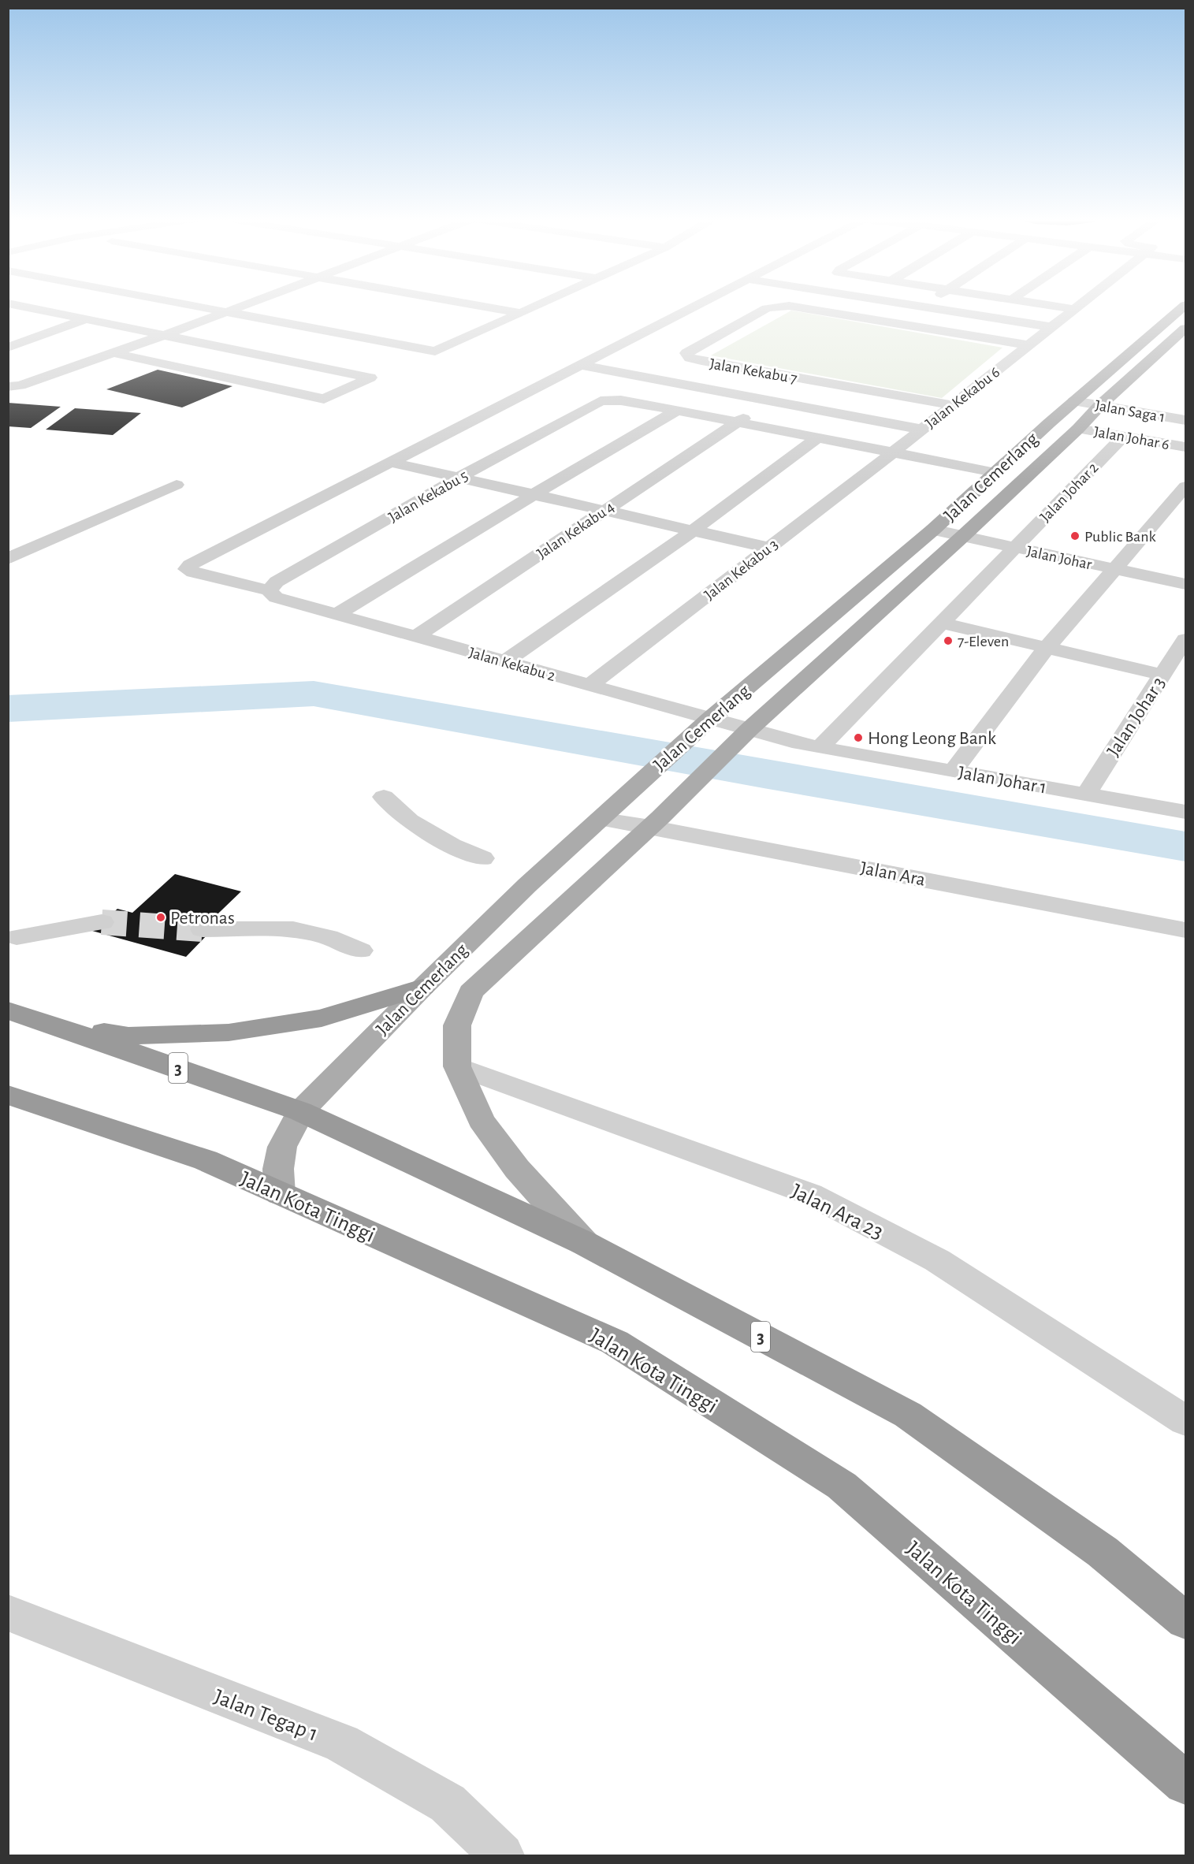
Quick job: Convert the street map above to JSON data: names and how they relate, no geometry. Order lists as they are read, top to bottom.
{
  "streets": {
    "highway": ["3", "Jalan Kota Tinggi"],
    "main road": ["Jalan Cemerlang"],
    "street": [
      "Jalan Kekabu 7",
      "Jalan Kekabu 6",
      "Jalan Saga 1",
      "Jalan Johar 6",
      "Jalan Johar 2",
      "Jalan Kekabu 5",
      "Jalan Kekabu 4",
      "Jalan Johar",
      "Jalan Kekabu 3",
      "Jalan Kekabu 2",
      "Jalan Johar 3",
      "Jalan Johar 1",
      "Jalan Ara",
      "Jalan Ara 23",
      "Jalan Tegap 1"
    ]
  },
  "crossings": [
    ["Jalan Kekabu 7", "Jalan Kekabu 6"],
    ["Jalan Kekabu 7", "Jalan Kekabu 4"],
    ["Jalan Kekabu 6", "Jalan Kekabu 3"],
    ["Jalan Saga 1", "Jalan Cemerlang"],
    ["Jalan Johar 6", "Jalan Cemerlang"],
    ["Jalan Johar 6", "Jalan Johar 2"],
    ["Jalan Cemerlang", "Jalan Johar"],
    ["Jalan Cemerlang", "Jalan Kekabu 2"],
    ["Jalan Cemerlang", "Jalan Johar 1"],
    ["Jalan Cemerlang", "Jalan Ara"],
    ["Jalan Cemerlang", "3"],
    ["Jalan Cemerlang", "Jalan Kota Tinggi"],
    ["Jalan Cemerlang", "Jalan Ara 23"],
    ["Jalan Johar 2", "Jalan Johar"],
    ["Jalan Kekabu 5", "Jalan Kekabu 2"],
    ["Jalan Kekabu 4", "Jalan Kekabu 2"],
    ["Jalan Kekabu 3", "Jalan Kekabu 2"],
    ["Jalan Kekabu 2", "Jalan Johar 1"],
    ["Jalan Johar 3", "Jalan Johar 1"]
  ],
  "places": [
    "Public Bank",
    "7-Eleven",
    "Hong Leong Bank",
    "Petronas"
  ]
}
